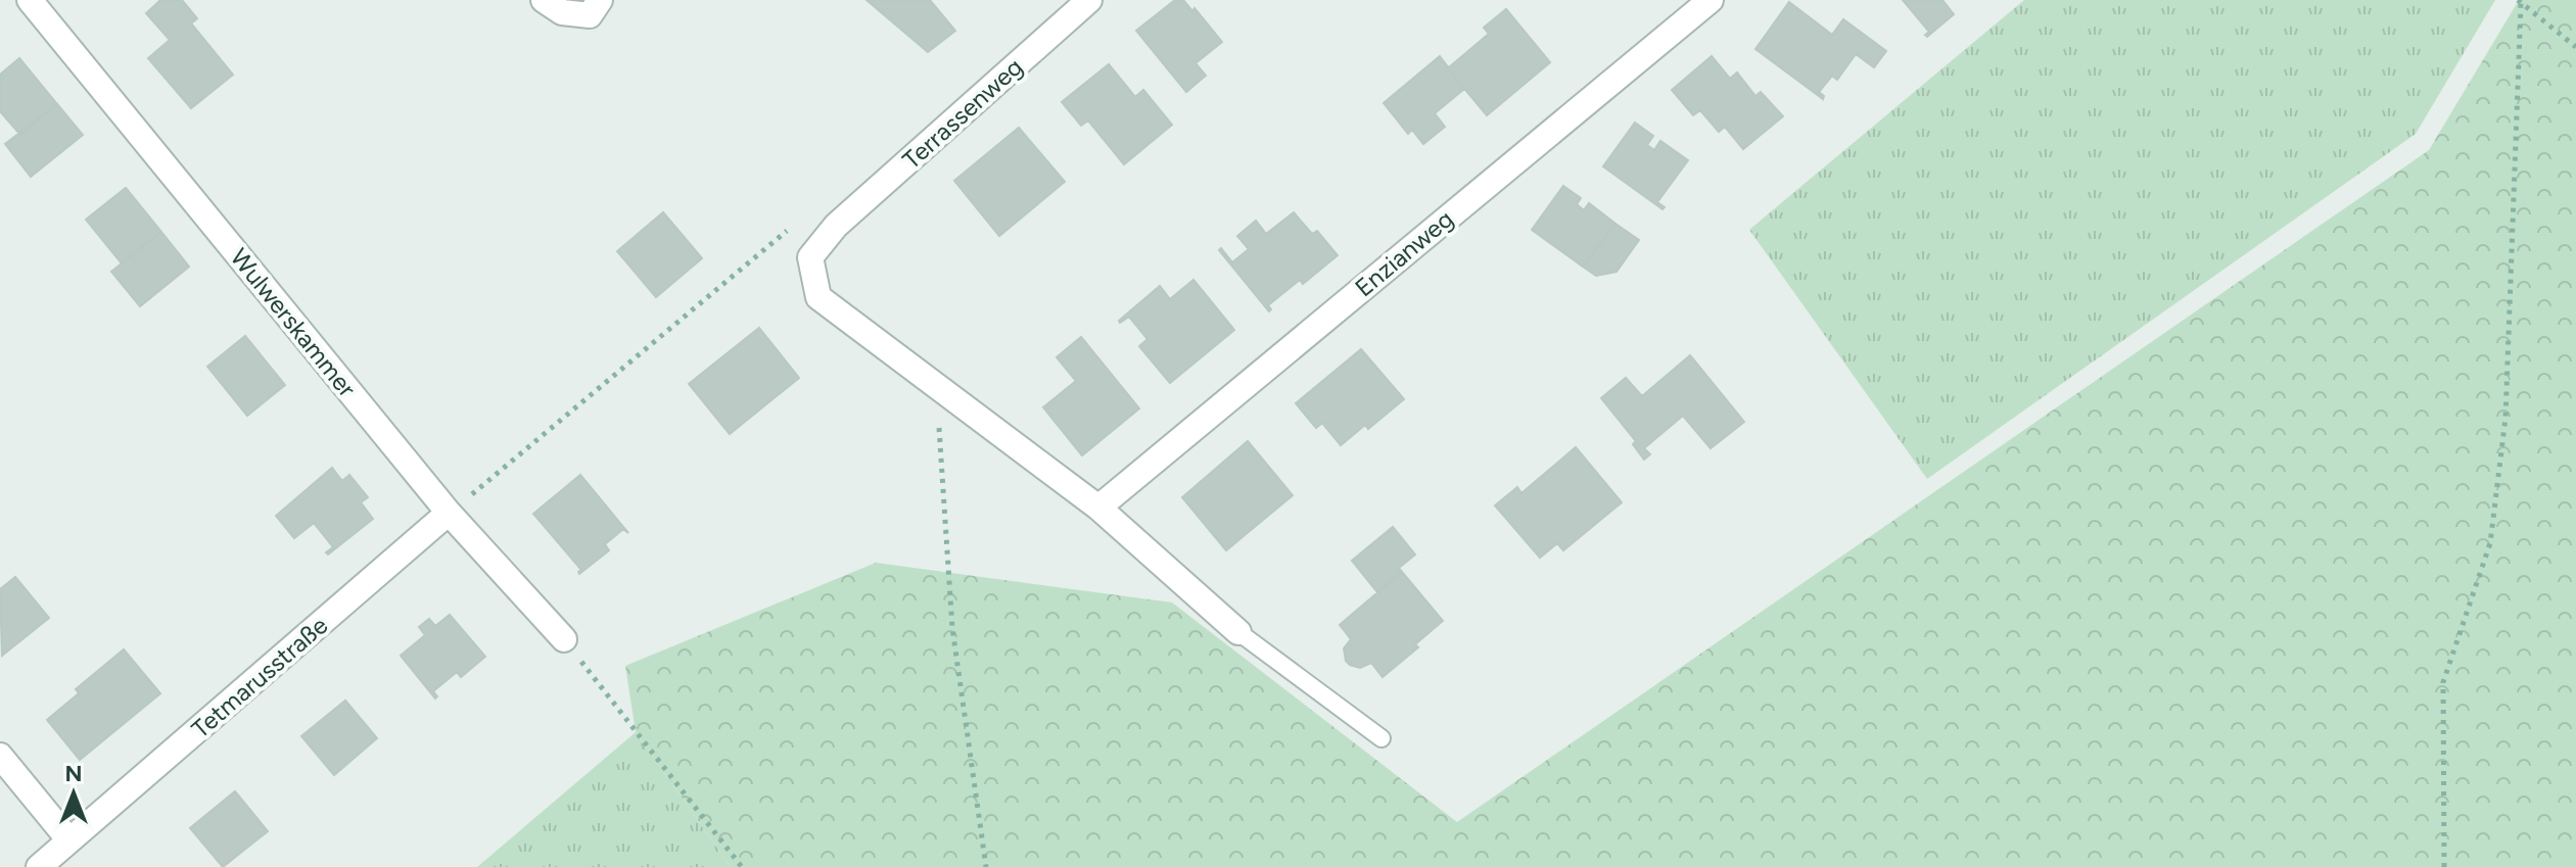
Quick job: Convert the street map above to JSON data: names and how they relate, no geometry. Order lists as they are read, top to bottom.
{
  "streets": {
    "street": [
      "Terrassenweg",
      "Enzianweg",
      "Wulwerskammer",
      "Tetmarusstraße"
    ]
  },
  "crossings": [
    ["Wulwerskammer", "Tetmarusstraße"]
  ],
  "north": "top"
}
